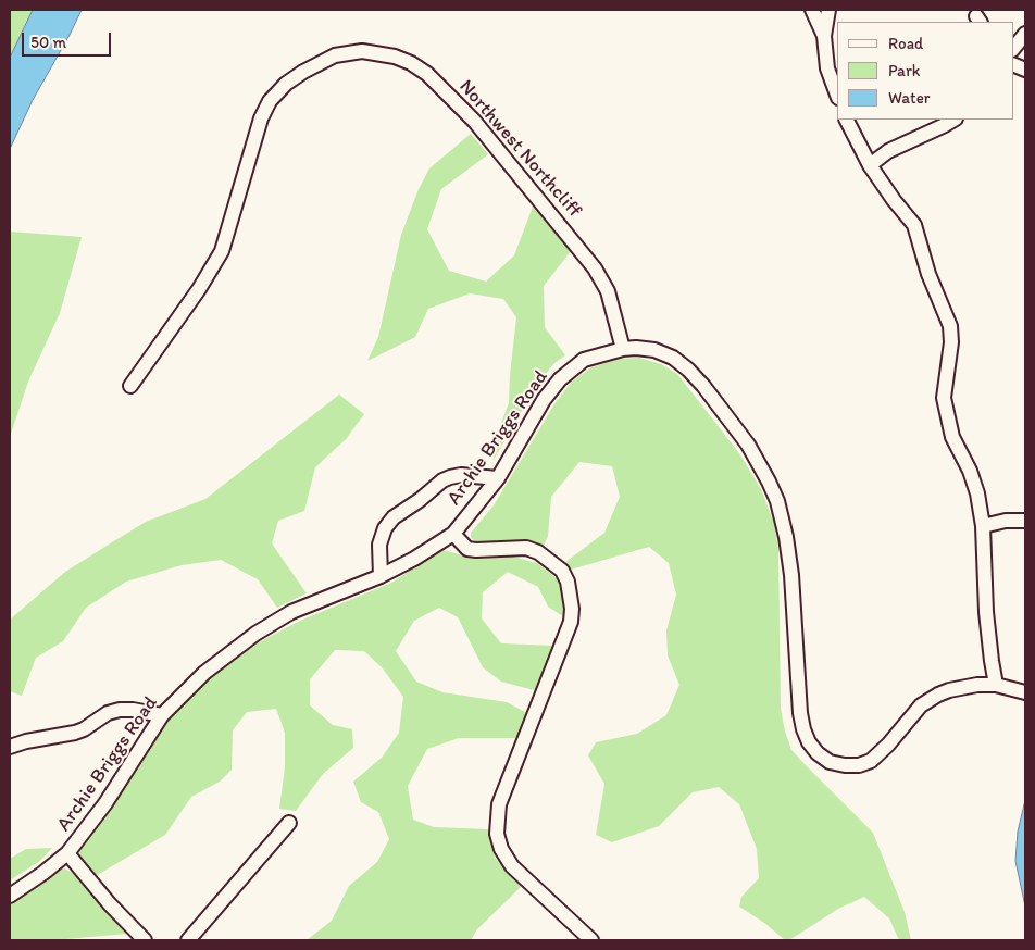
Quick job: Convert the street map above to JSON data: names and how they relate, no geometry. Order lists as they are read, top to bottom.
{
  "streets": {
    "street": ["Northwest Northcliff", "Archie Briggs Road"]
  },
  "crossings": [
    ["Northwest Northcliff", "Archie Briggs Road"]
  ],
  "legend": ["Road", "Park", "Water"],
  "scale_bar": "50 m"
}
